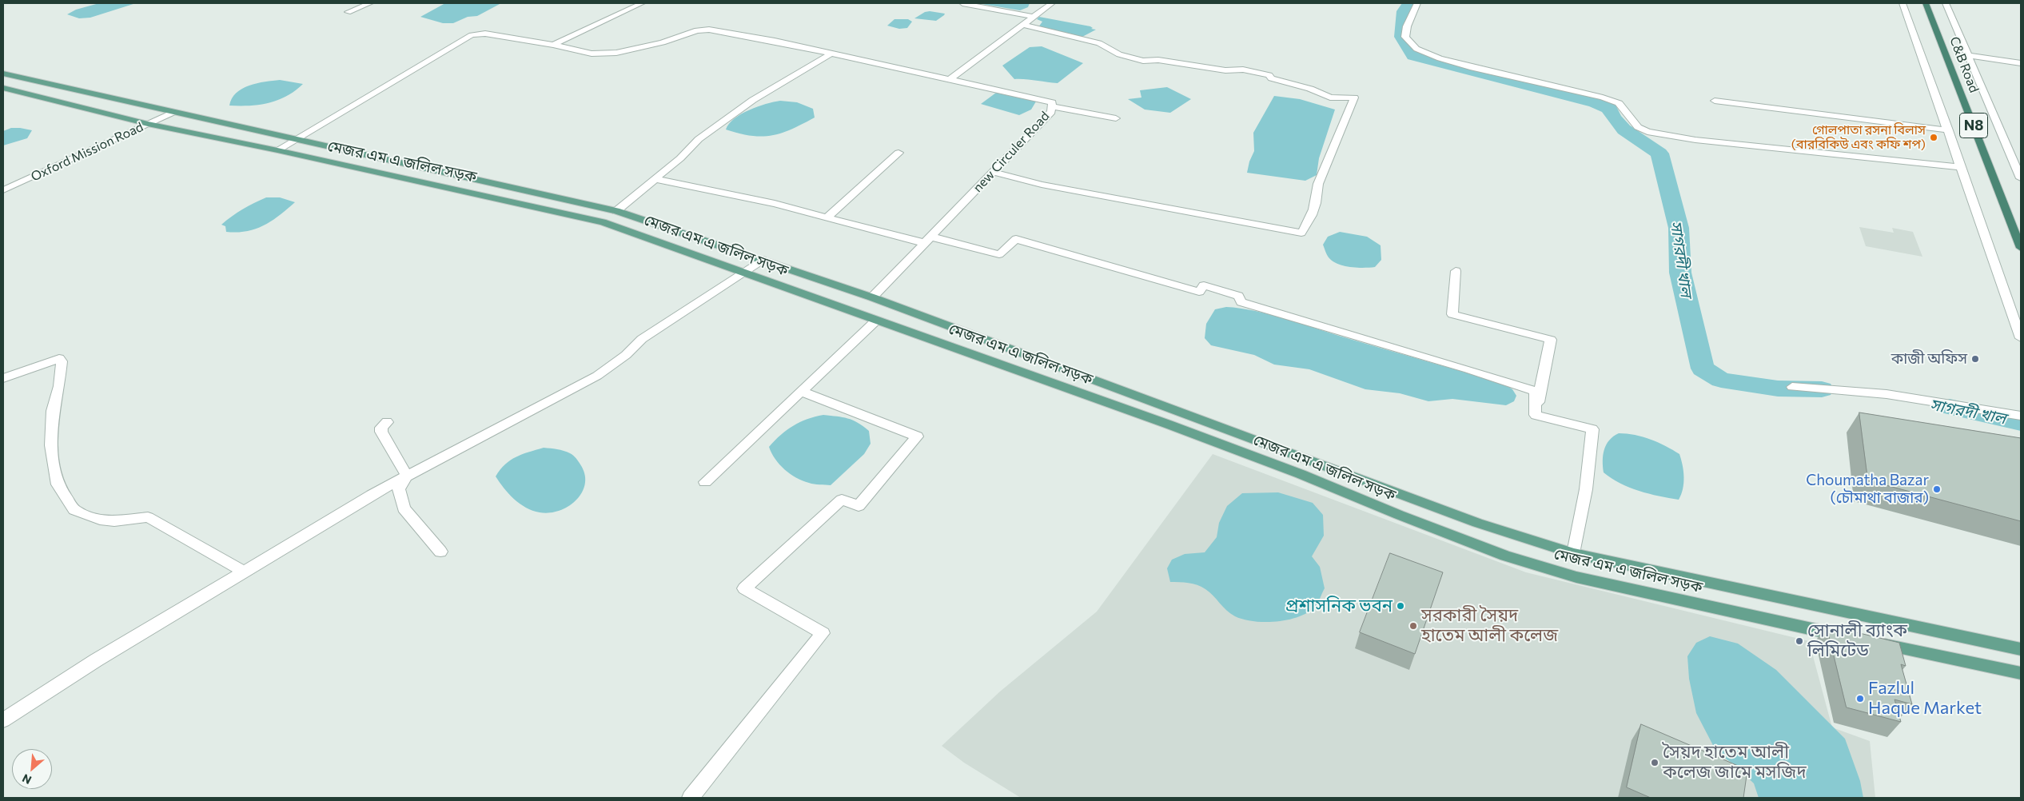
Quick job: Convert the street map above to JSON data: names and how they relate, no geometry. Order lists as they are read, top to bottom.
{
  "streets": {
    "highway": ["C&B Road", "N8"],
    "main road": ["মেজর এম এ জলিল সড়ক"],
    "street": ["Oxford Mission Road", "new Circuler Road"]
  },
  "crossings": [
    ["Oxford Mission Road", "মেজর এম এ জলিল সড়ক"],
    ["new Circuler Road", "মেজর এম এ জলিল সড়ক"]
  ],
  "water": ["সাগরদী খাল"],
  "places": [
    "গোলপাতা রসনা বিলাস (বারবিকিউ এবং কফি শপ)",
    "কাজী অফিস",
    "Choumatha Bazar (চৌমাথা বাজার)",
    "প্রশাসনিক ভবন",
    "সরকারী সৈয়দ হাতেম আলী কলেজ",
    "সোনালী ব্যাংক লিমিটেড",
    "Fazlul Haque Market",
    "সৈয়দ হাতেম আলী কলেজ জামে মসজিদ"
  ],
  "north": "bottom left"
}
